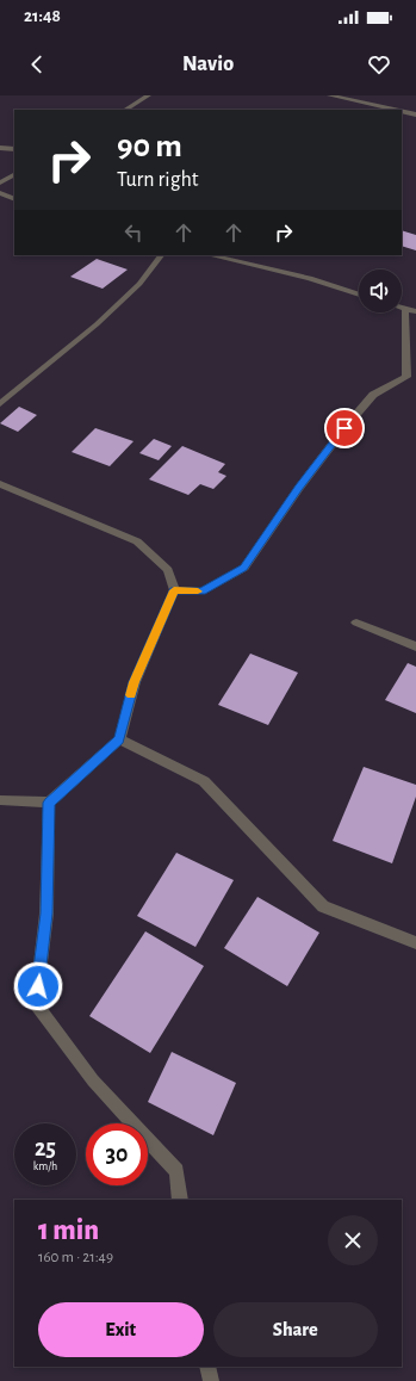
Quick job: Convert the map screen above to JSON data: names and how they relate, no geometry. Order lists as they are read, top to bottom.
{
  "page": {
    "status": "21:48",
    "header": "Navio",
    "turn": ["90 m", "Turn right"],
    "speed": "25 km/h",
    "limit": "30",
    "heading": ["1 min", "160 m · 21:49"],
    "buttons": ["Exit", "Share"]
  }
}
